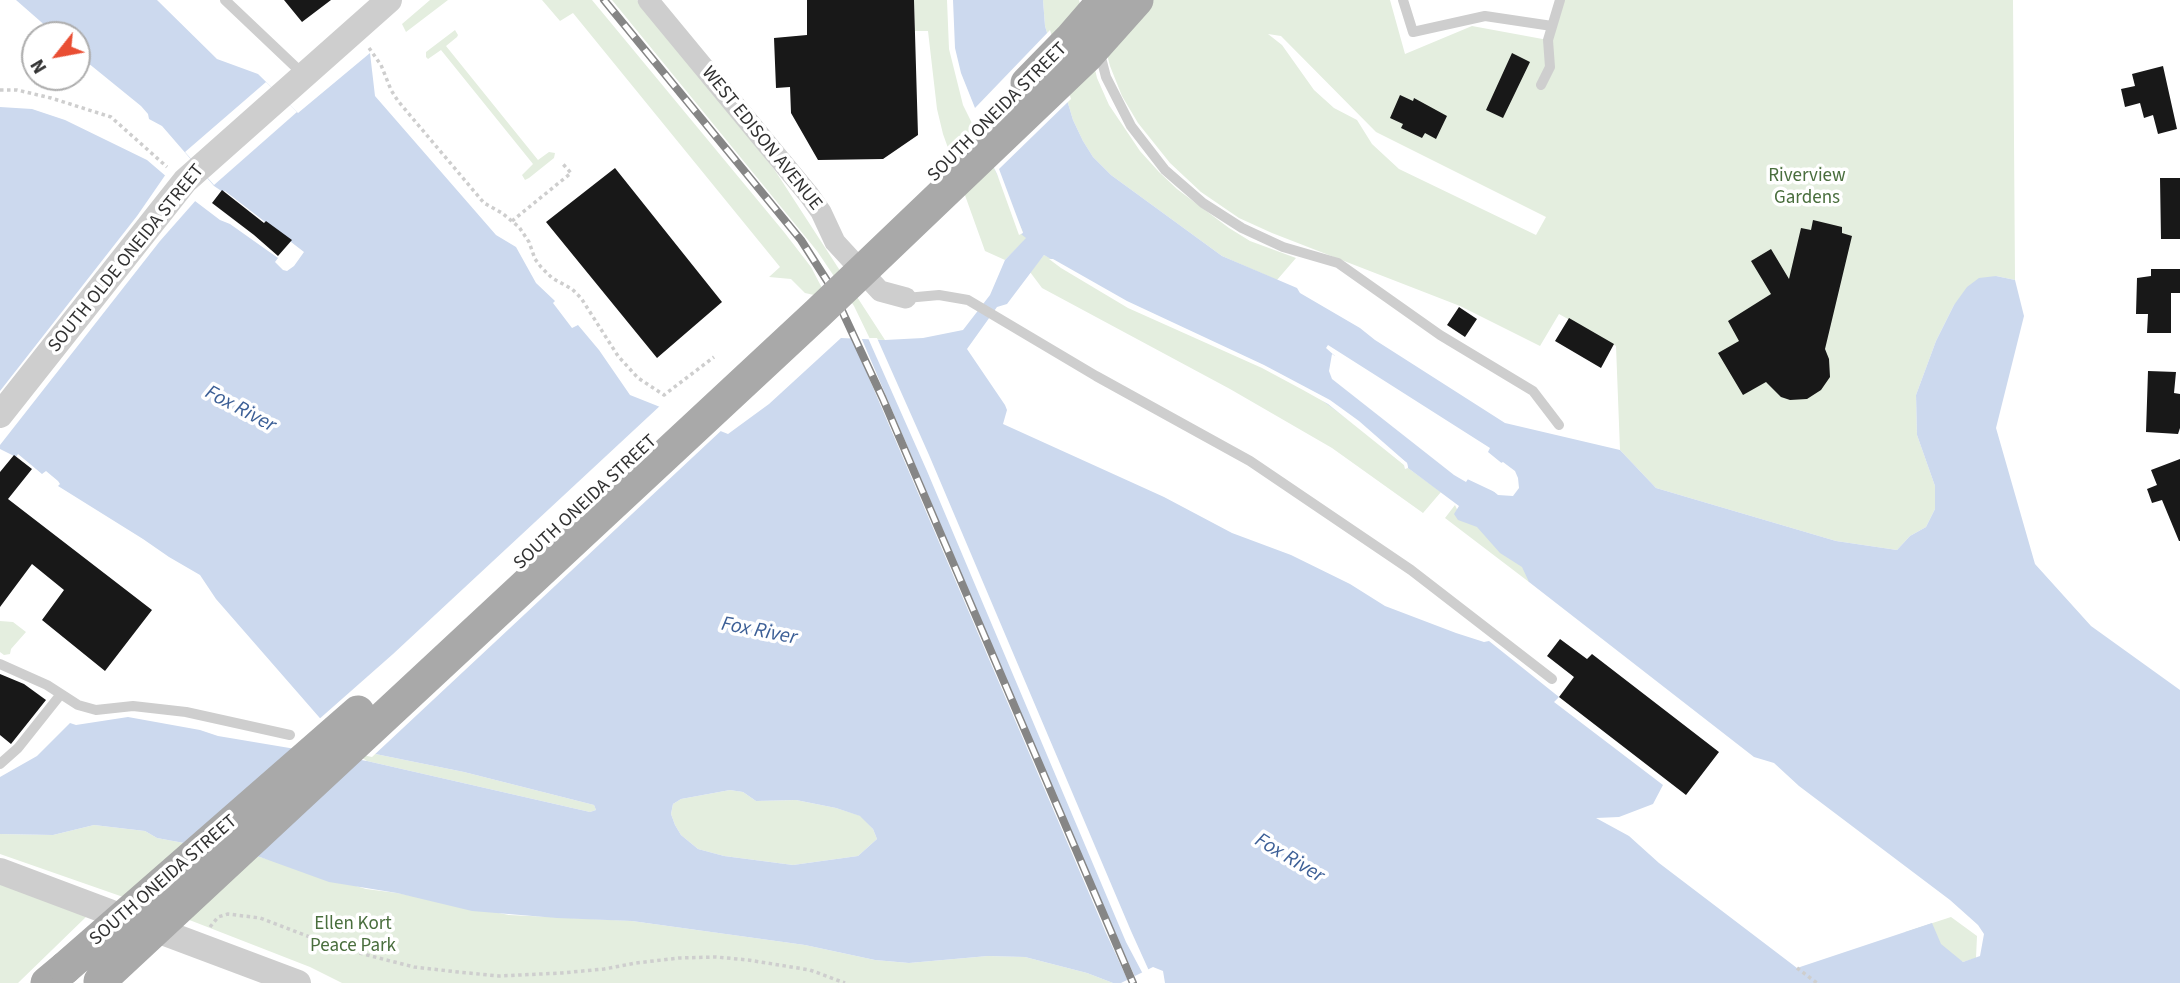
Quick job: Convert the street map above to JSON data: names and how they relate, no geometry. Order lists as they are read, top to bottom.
{
  "streets": {
    "main road": ["SOUTH ONEIDA STREET"],
    "street": ["WEST EDISON AVENUE", "SOUTH OLDE ONEIDA STREET"]
  },
  "water": ["Fox River"],
  "parks": ["Riverview Gardens", "Ellen Kort Peace Park"],
  "north": "bottom left"
}
